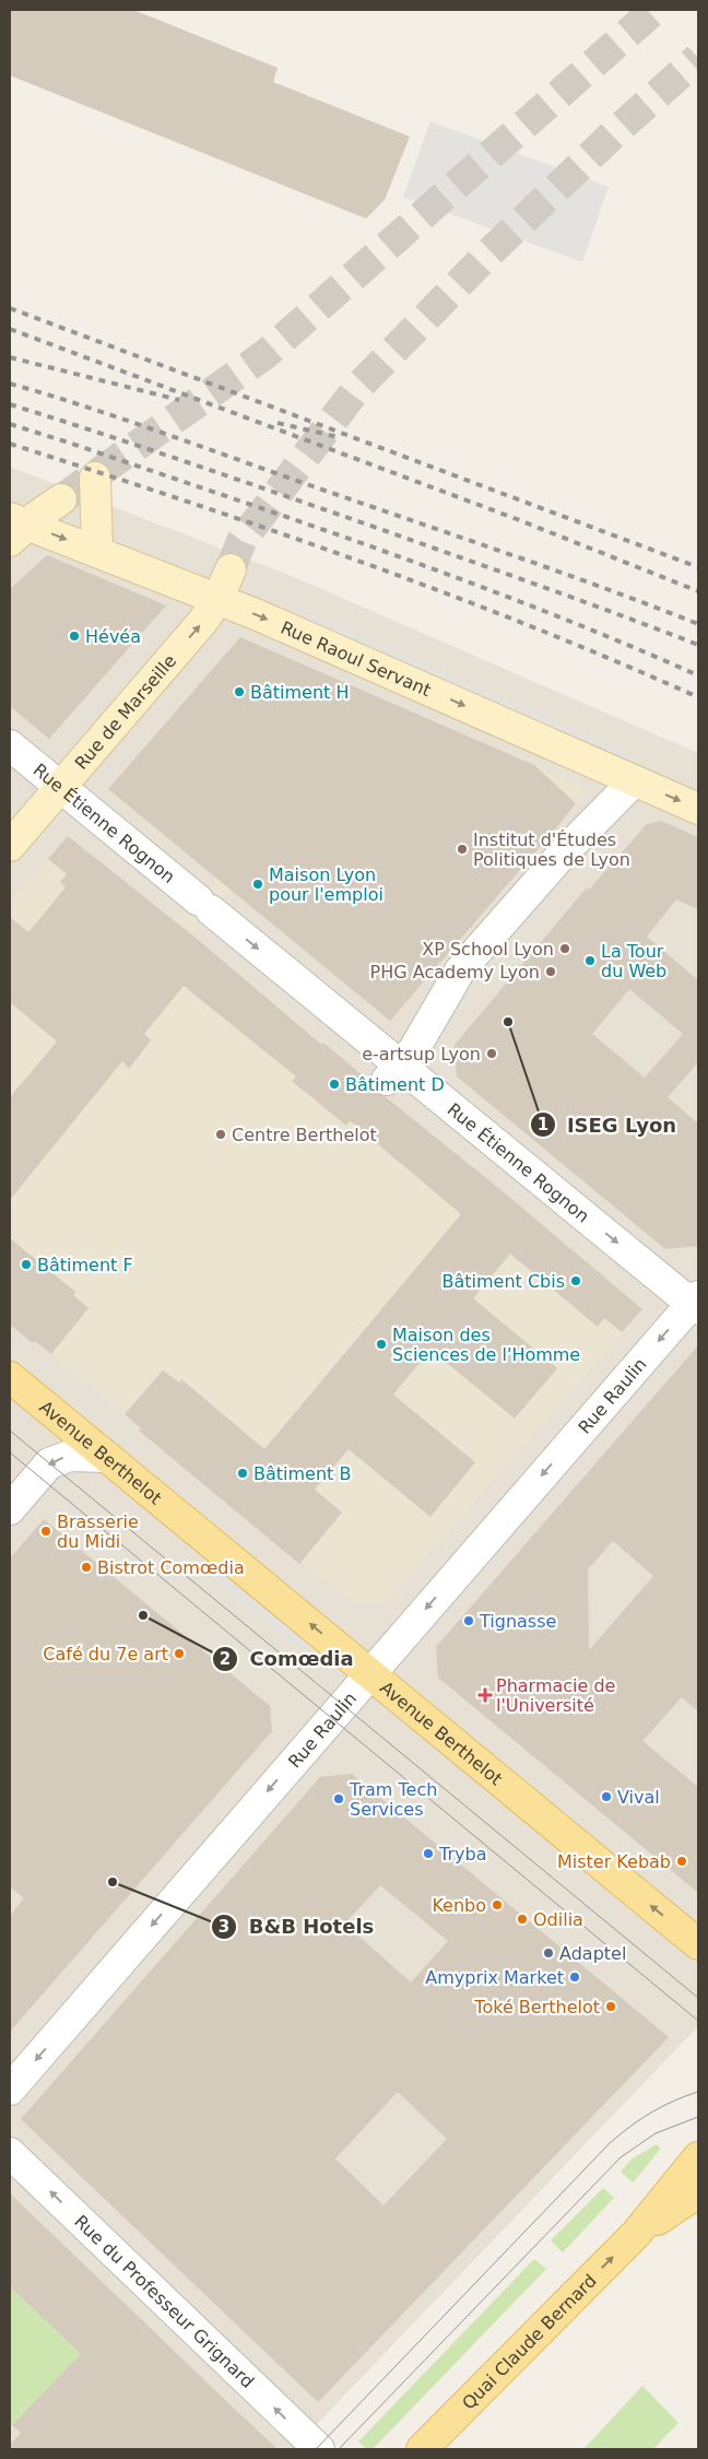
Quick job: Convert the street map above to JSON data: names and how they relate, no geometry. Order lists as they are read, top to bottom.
{
  "streets": {
    "main road": ["Avenue Berthelot", "Quai Claude Bernard"],
    "street": [
      "Rue Raoul Servant",
      "Rue de Marseille",
      "Rue Étienne Rognon",
      "Rue Raulin",
      "Rue du Professeur Grignard"
    ]
  },
  "crossings": [
    ["Rue Raoul Servant", "Rue de Marseille"],
    ["Rue de Marseille", "Rue Étienne Rognon"],
    ["Rue Étienne Rognon", "Rue Raulin"],
    ["Rue Raulin", "Avenue Berthelot"]
  ],
  "one_way": [
    "Rue Raoul Servant",
    "Rue de Marseille",
    "Rue Étienne Rognon",
    "Rue Raulin",
    "Avenue Berthelot",
    "Rue du Professeur Grignard",
    "Quai Claude Bernard"
  ],
  "places": {
    "other": [
      "Hévéa",
      "Bâtiment H",
      "Institut d'Études Politiques de Lyon",
      "Maison Lyon pour l'emploi",
      "XP School Lyon",
      "La Tour du Web",
      "PHG Academy Lyon",
      "ISEG Lyon",
      "e-artsup Lyon",
      "Bâtiment D",
      "Centre Berthelot",
      "Bâtiment F",
      "Bâtiment Cbis",
      "Maison des Sciences de l'Homme",
      "Bâtiment B",
      "Brasserie du Midi",
      "Bistrot Comœdia",
      "Comœdia",
      "Tignasse",
      "Café du 7e art",
      "Vival",
      "Tram Tech Services",
      "Tryba",
      "Mister Kebab",
      "B&B Hotels",
      "Kenbo",
      "Odilia",
      "Adaptel",
      "Amyprix Market",
      "Toké Berthelot"
    ],
    "health": ["Pharmacie de l'Université"]
  }
}
